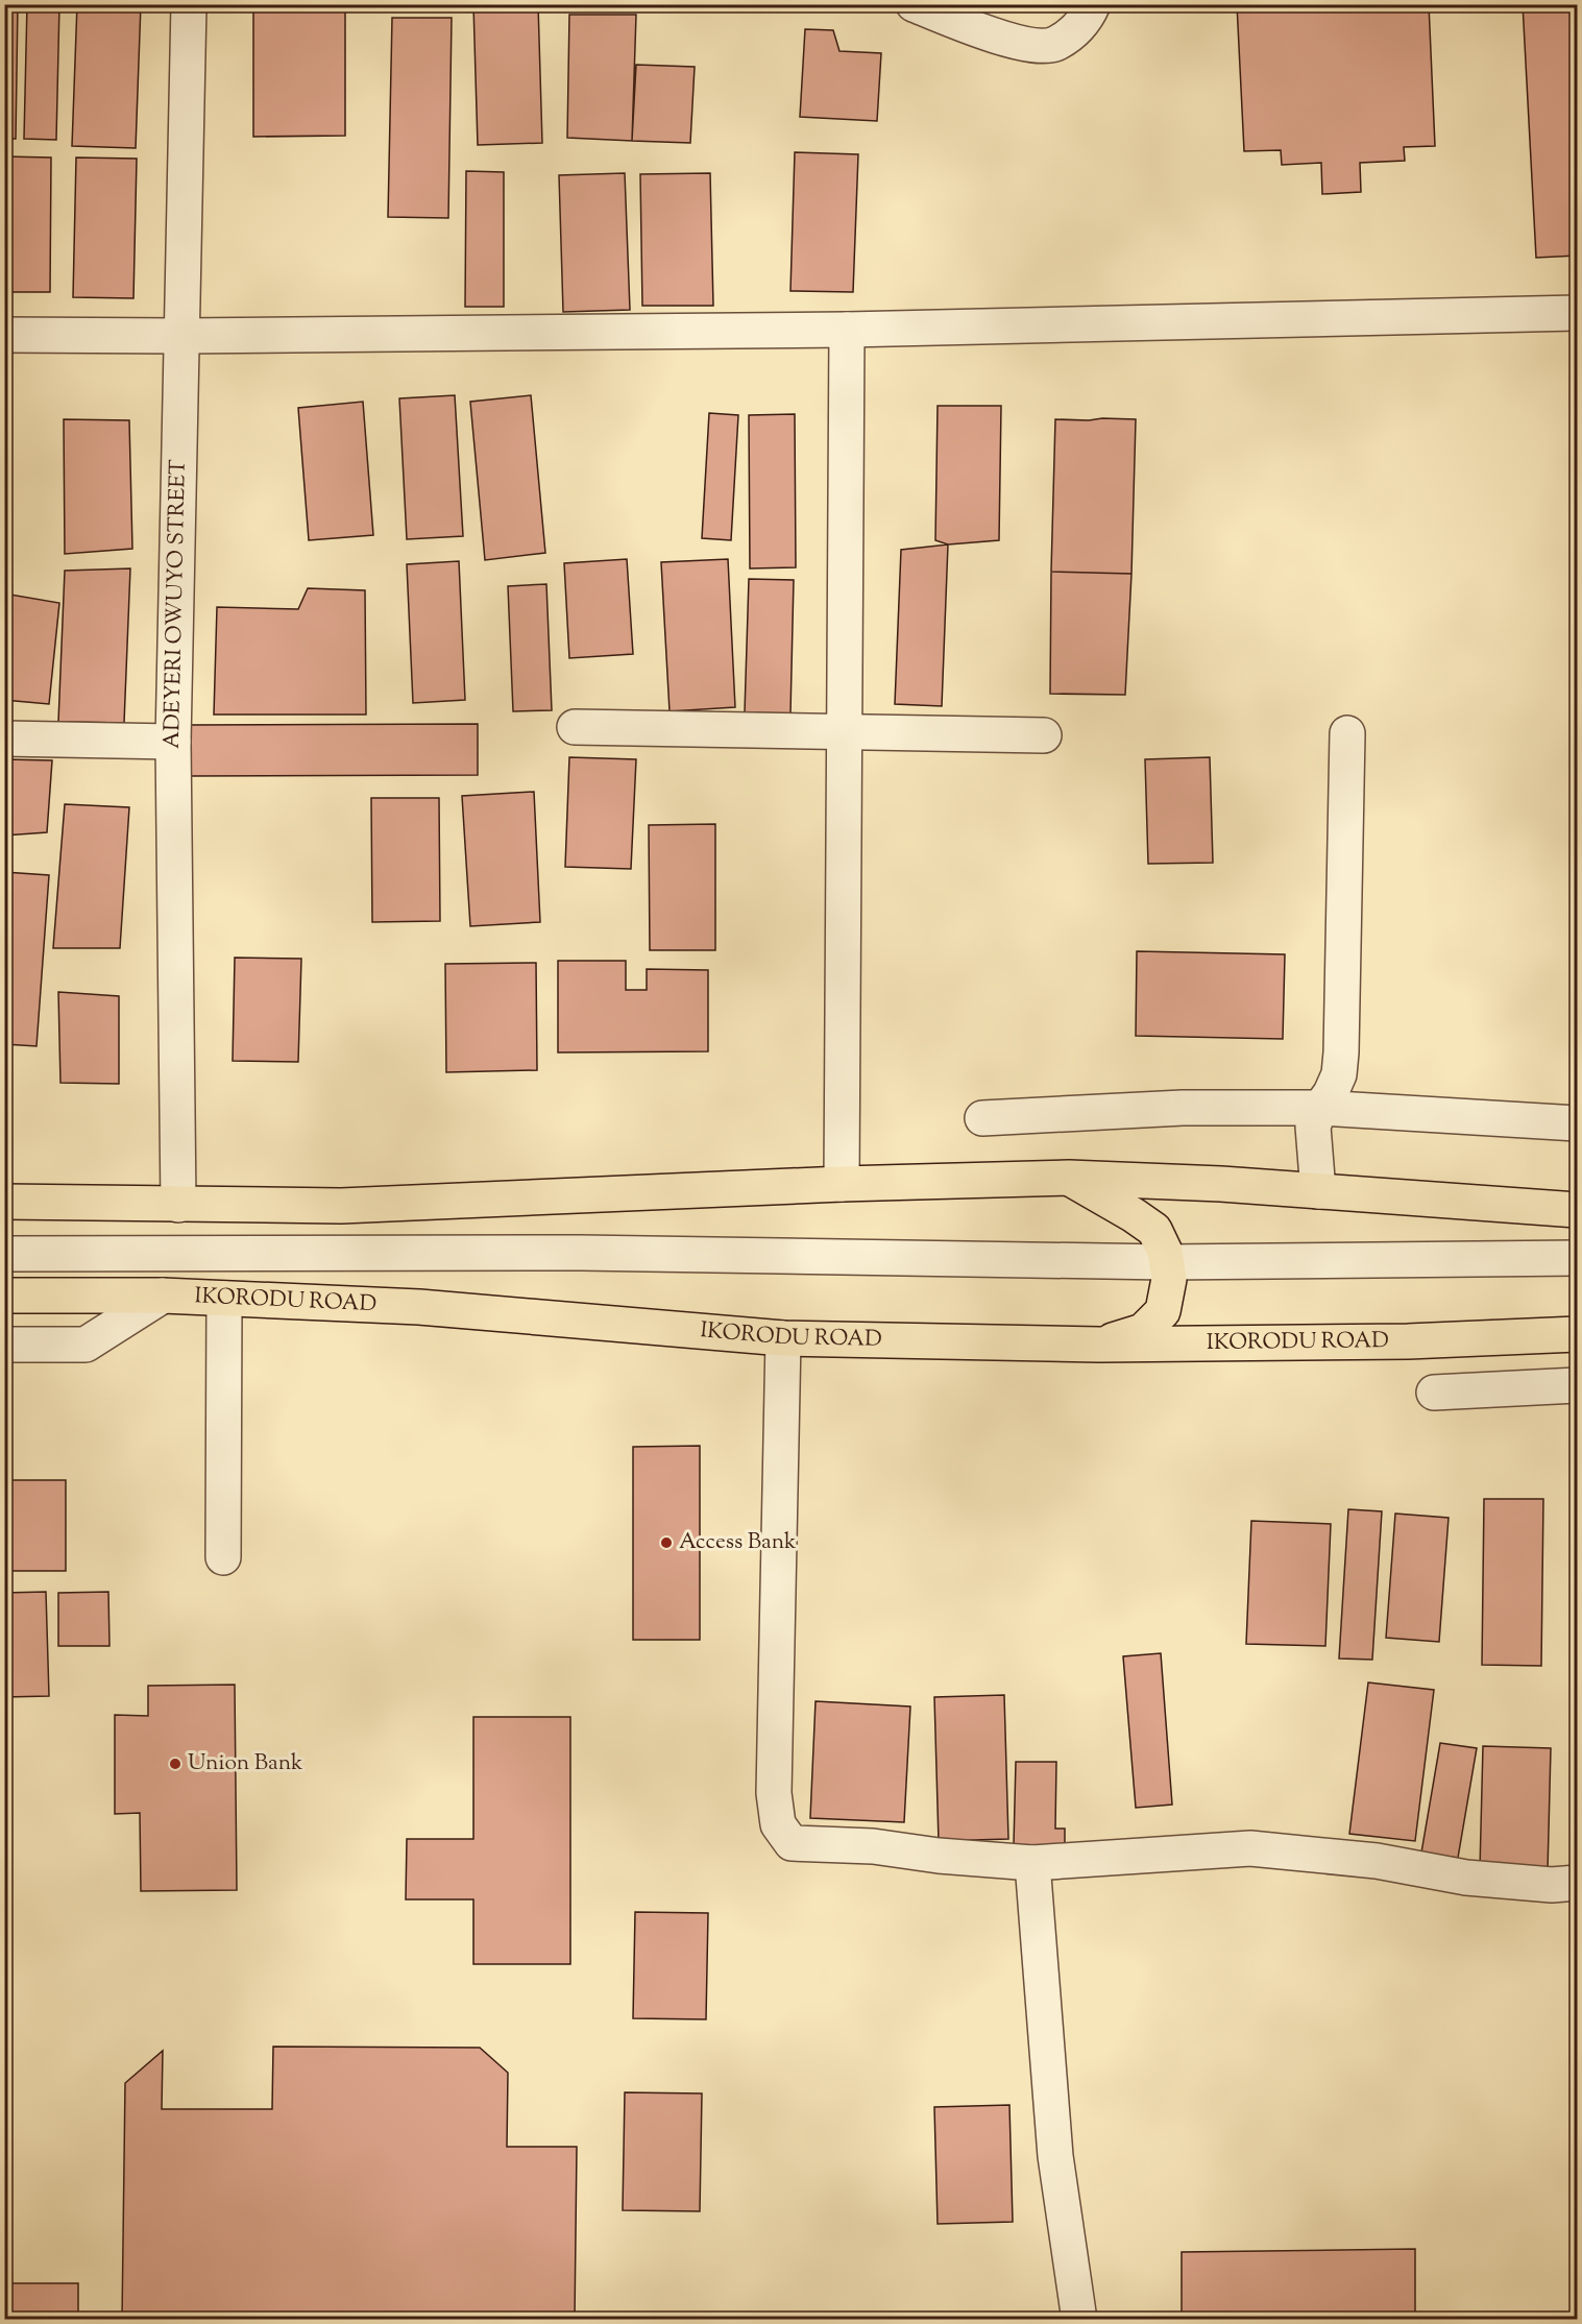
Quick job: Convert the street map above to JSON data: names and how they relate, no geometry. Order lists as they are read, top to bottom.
{
  "streets": {
    "highway": ["IKORODU ROAD"],
    "street": ["ADEYERI OWUYO STREET"]
  },
  "places": ["Access Bank", "Union Bank"]
}
